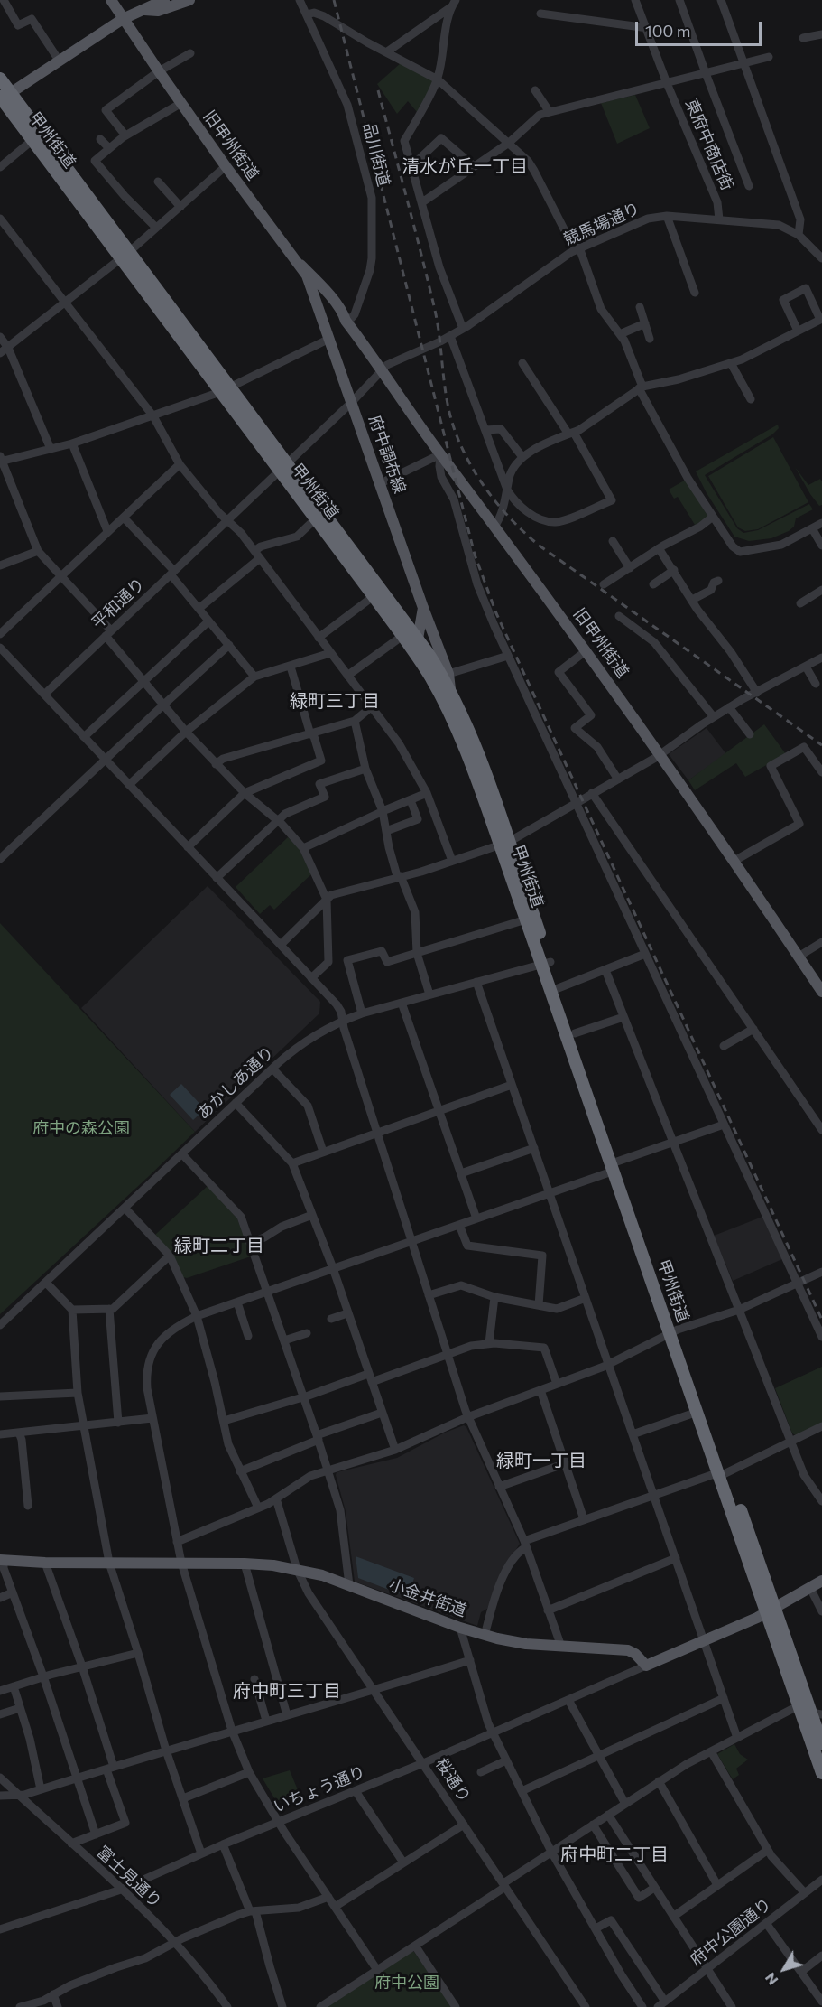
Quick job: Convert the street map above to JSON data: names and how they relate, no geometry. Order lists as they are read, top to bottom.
{
  "streets": {
    "highway": ["甲州街道"],
    "main road": ["旧甲州街道", "府中調布線", "小金井街道"],
    "street": [
      "東府中商店街",
      "品川街道",
      "競馬場通り",
      "平和通り",
      "あかしあ通り",
      "桜通り",
      "いちょう通り",
      "富士見通り",
      "府中公園通り"
    ]
  },
  "crossings": [
    ["甲州街道", "府中調布線"],
    ["甲州街道", "平和通り"],
    ["甲州街道", "あかしあ通り"],
    ["東府中商店街", "競馬場通り"],
    ["旧甲州街道", "品川街道"],
    ["旧甲州街道", "競馬場通り"],
    ["旧甲州街道", "府中調布線"],
    ["旧甲州街道", "平和通り"],
    ["競馬場通り", "平和通り"],
    ["府中調布線", "平和通り"],
    ["小金井街道", "桜通り"],
    ["小金井街道", "いちょう通り"],
    ["桜通り", "いちょう通り"],
    ["いちょう通り", "富士見通り"]
  ],
  "districts": [
    "清水が丘一丁目",
    "緑町三丁目",
    "緑町二丁目",
    "緑町一丁目",
    "府中町三丁目",
    "府中町二丁目"
  ],
  "parks": ["府中の森公園", "府中公園"],
  "scale_bar": "100 m",
  "north": "bottom left"
}
